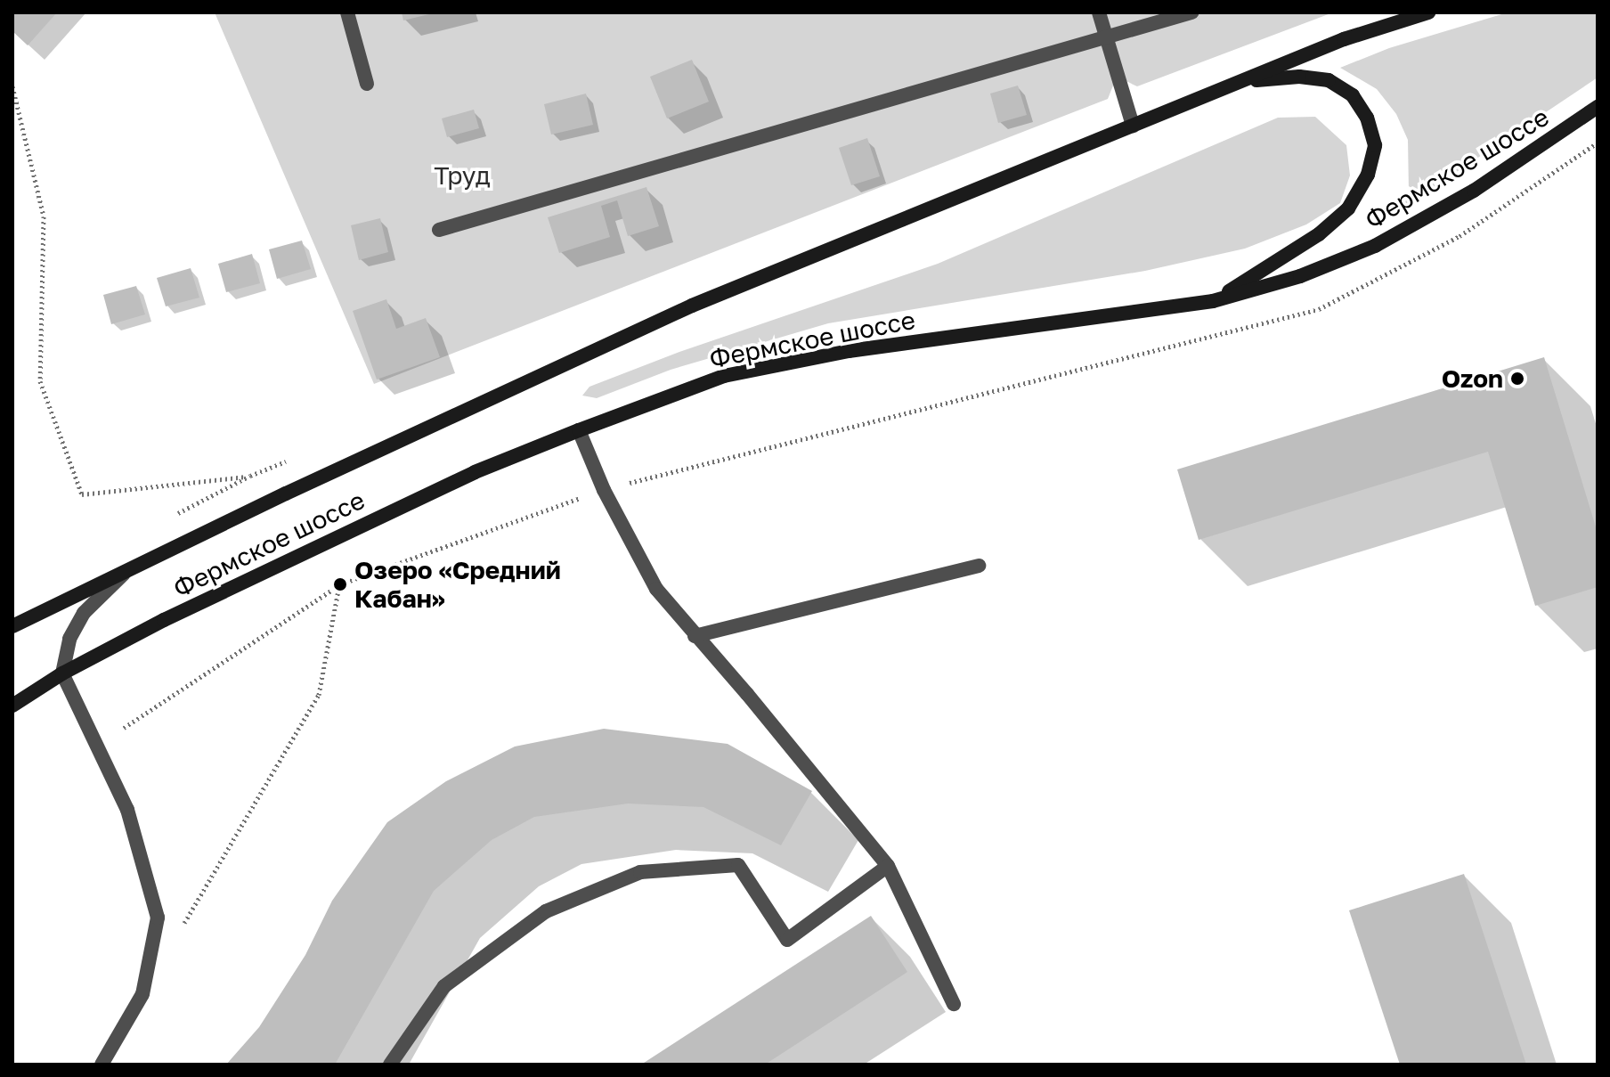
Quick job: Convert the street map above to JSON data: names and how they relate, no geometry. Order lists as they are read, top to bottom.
{
  "streets": {
    "main road": ["Фермское шоссе"]
  },
  "parks": ["Труд"],
  "places": ["Ozon", "Озеро «Средний Кабан»"]
}
